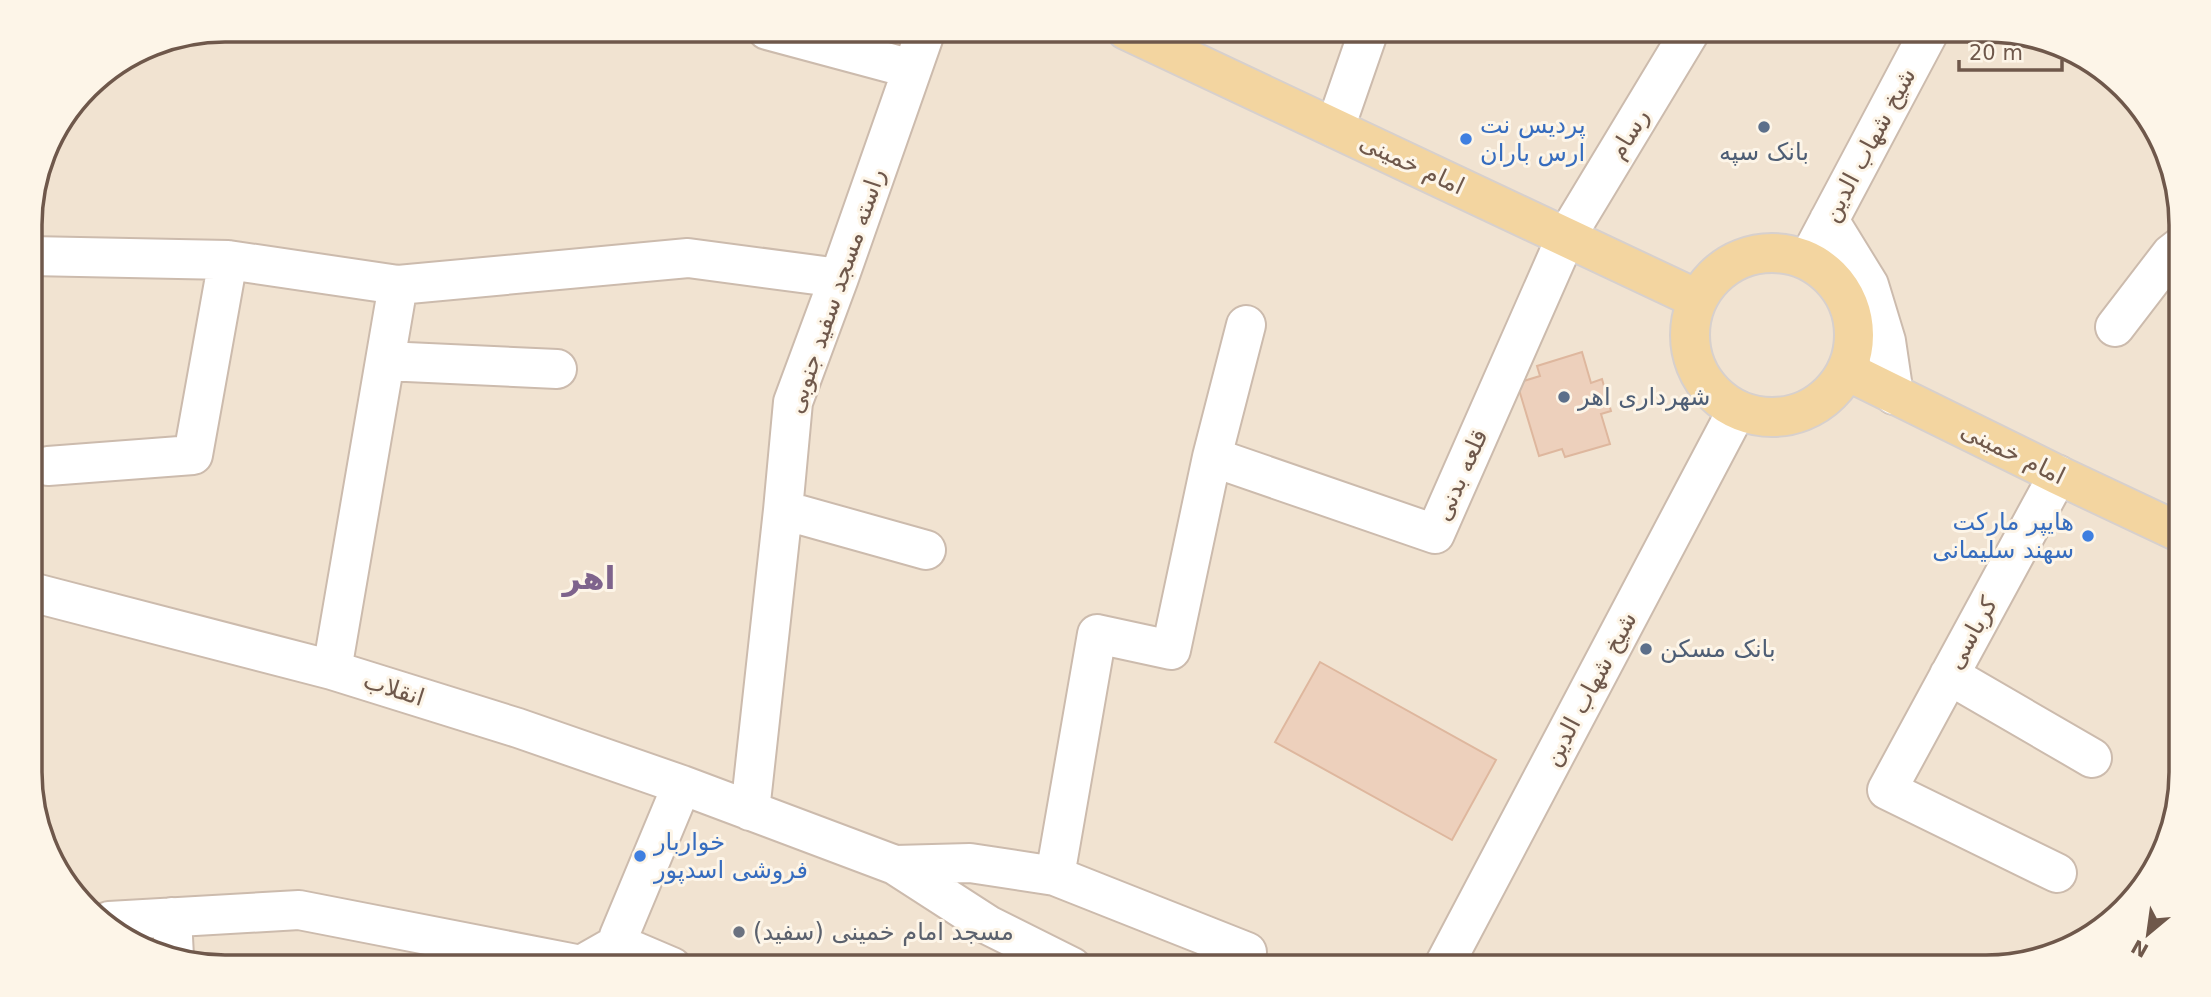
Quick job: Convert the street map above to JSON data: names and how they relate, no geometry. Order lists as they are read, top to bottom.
{
  "streets": {
    "main road": ["امام خمینی"],
    "street": [
      "رسام",
      "شیخ شهاب الدین",
      "راسته مسجد سفید جنوبی",
      "قلعه بدنی",
      "کرباسی",
      "انقلاب"
    ]
  },
  "crossings": [
    ["رسام", "امام خمینی"],
    ["رسام", "قلعه بدنی"],
    ["شیخ شهاب الدین", "امام خمینی"],
    ["امام خمینی", "قلعه بدنی"],
    ["امام خمینی", "کرباسی"],
    ["راسته مسجد سفید جنوبی", "انقلاب"]
  ],
  "districts": ["اهر"],
  "places": [
    "بانک سپه",
    "پردیس نت ارس باران",
    "شهرداری اهر",
    "هایپر مارکت سهند سلیمانی",
    "بانک مسکن",
    "خواربار فروشی اسدپور",
    "(مسجد امام خمینی (سفید"
  ],
  "scale_bar": "20 m",
  "north": "bottom left"
}
